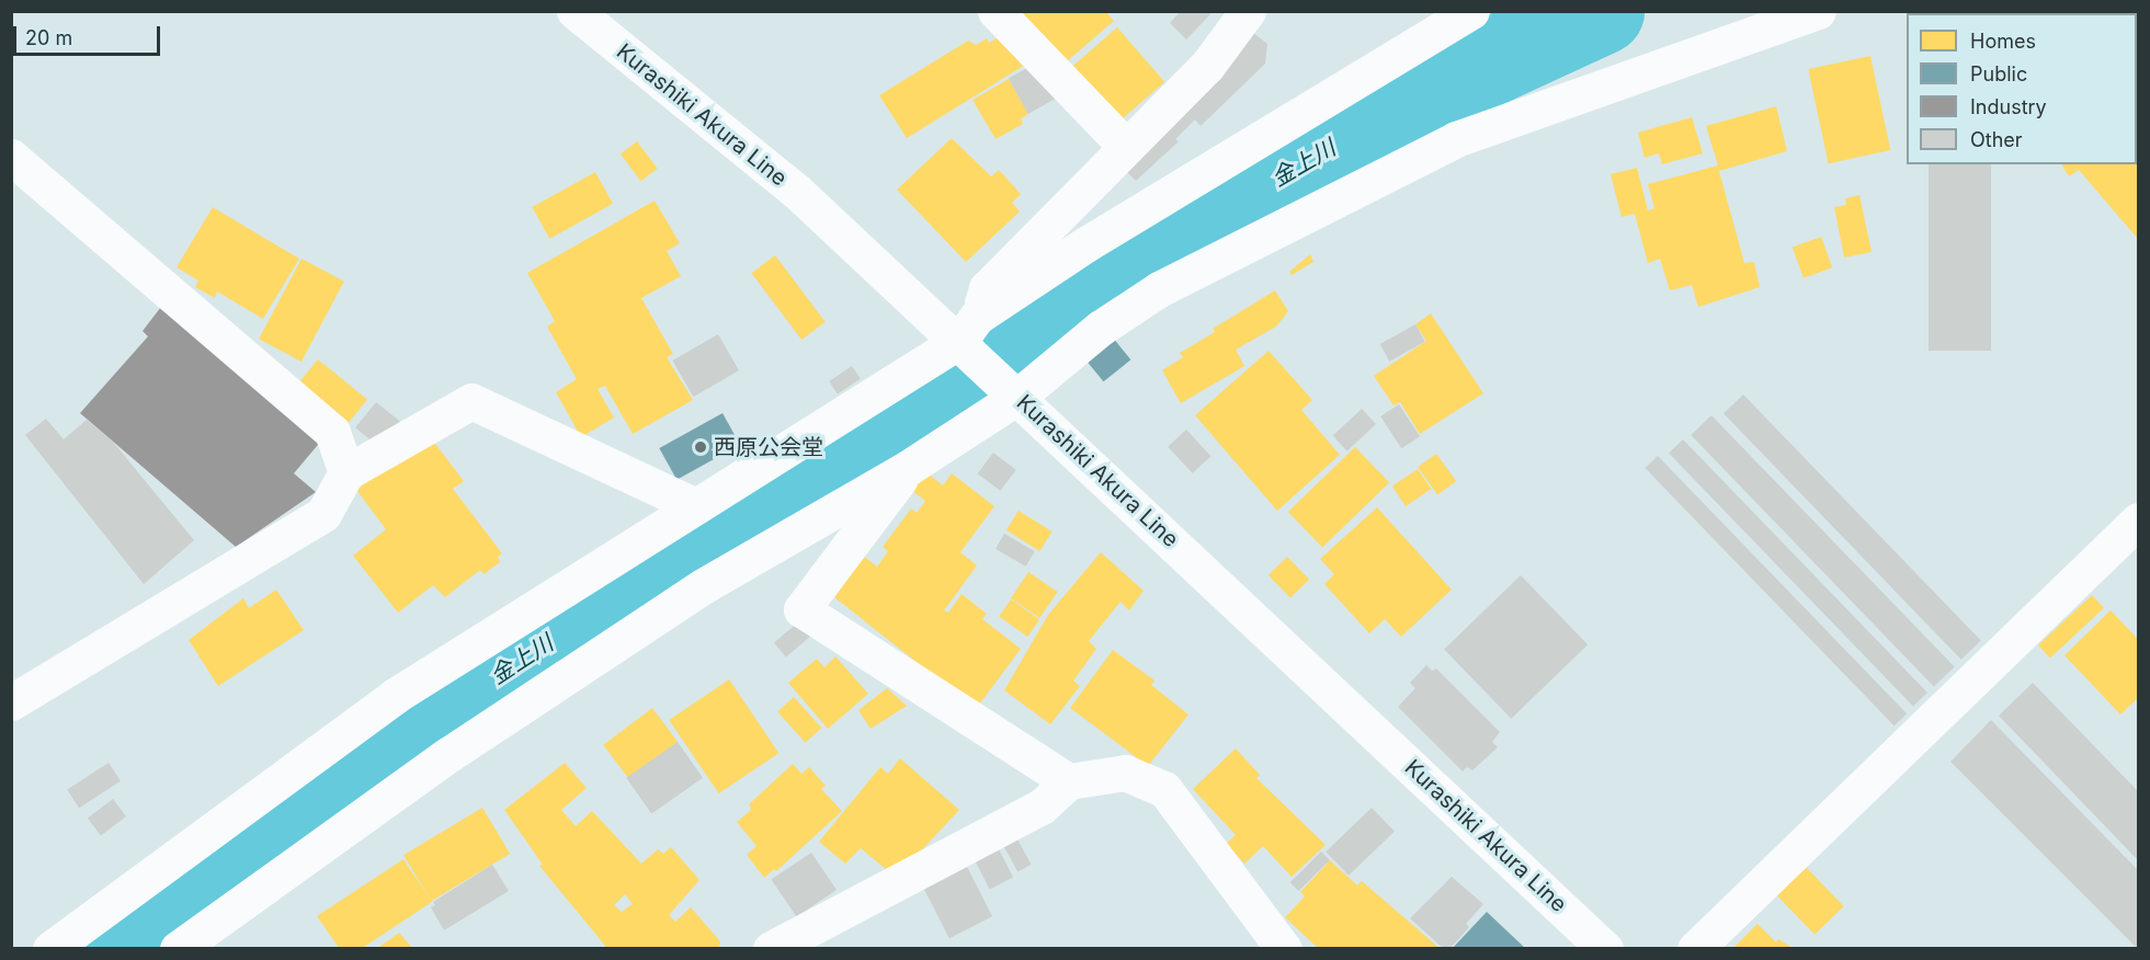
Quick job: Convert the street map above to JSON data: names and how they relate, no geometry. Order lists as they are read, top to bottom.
{
  "streets": {
    "street": ["Kurashiki Akura Line"]
  },
  "water": ["金上川"],
  "places": ["西原公会堂"],
  "legend": [
    "Homes",
    "Public",
    "Industry",
    "Other"
  ],
  "scale_bar": "20 m"
}
